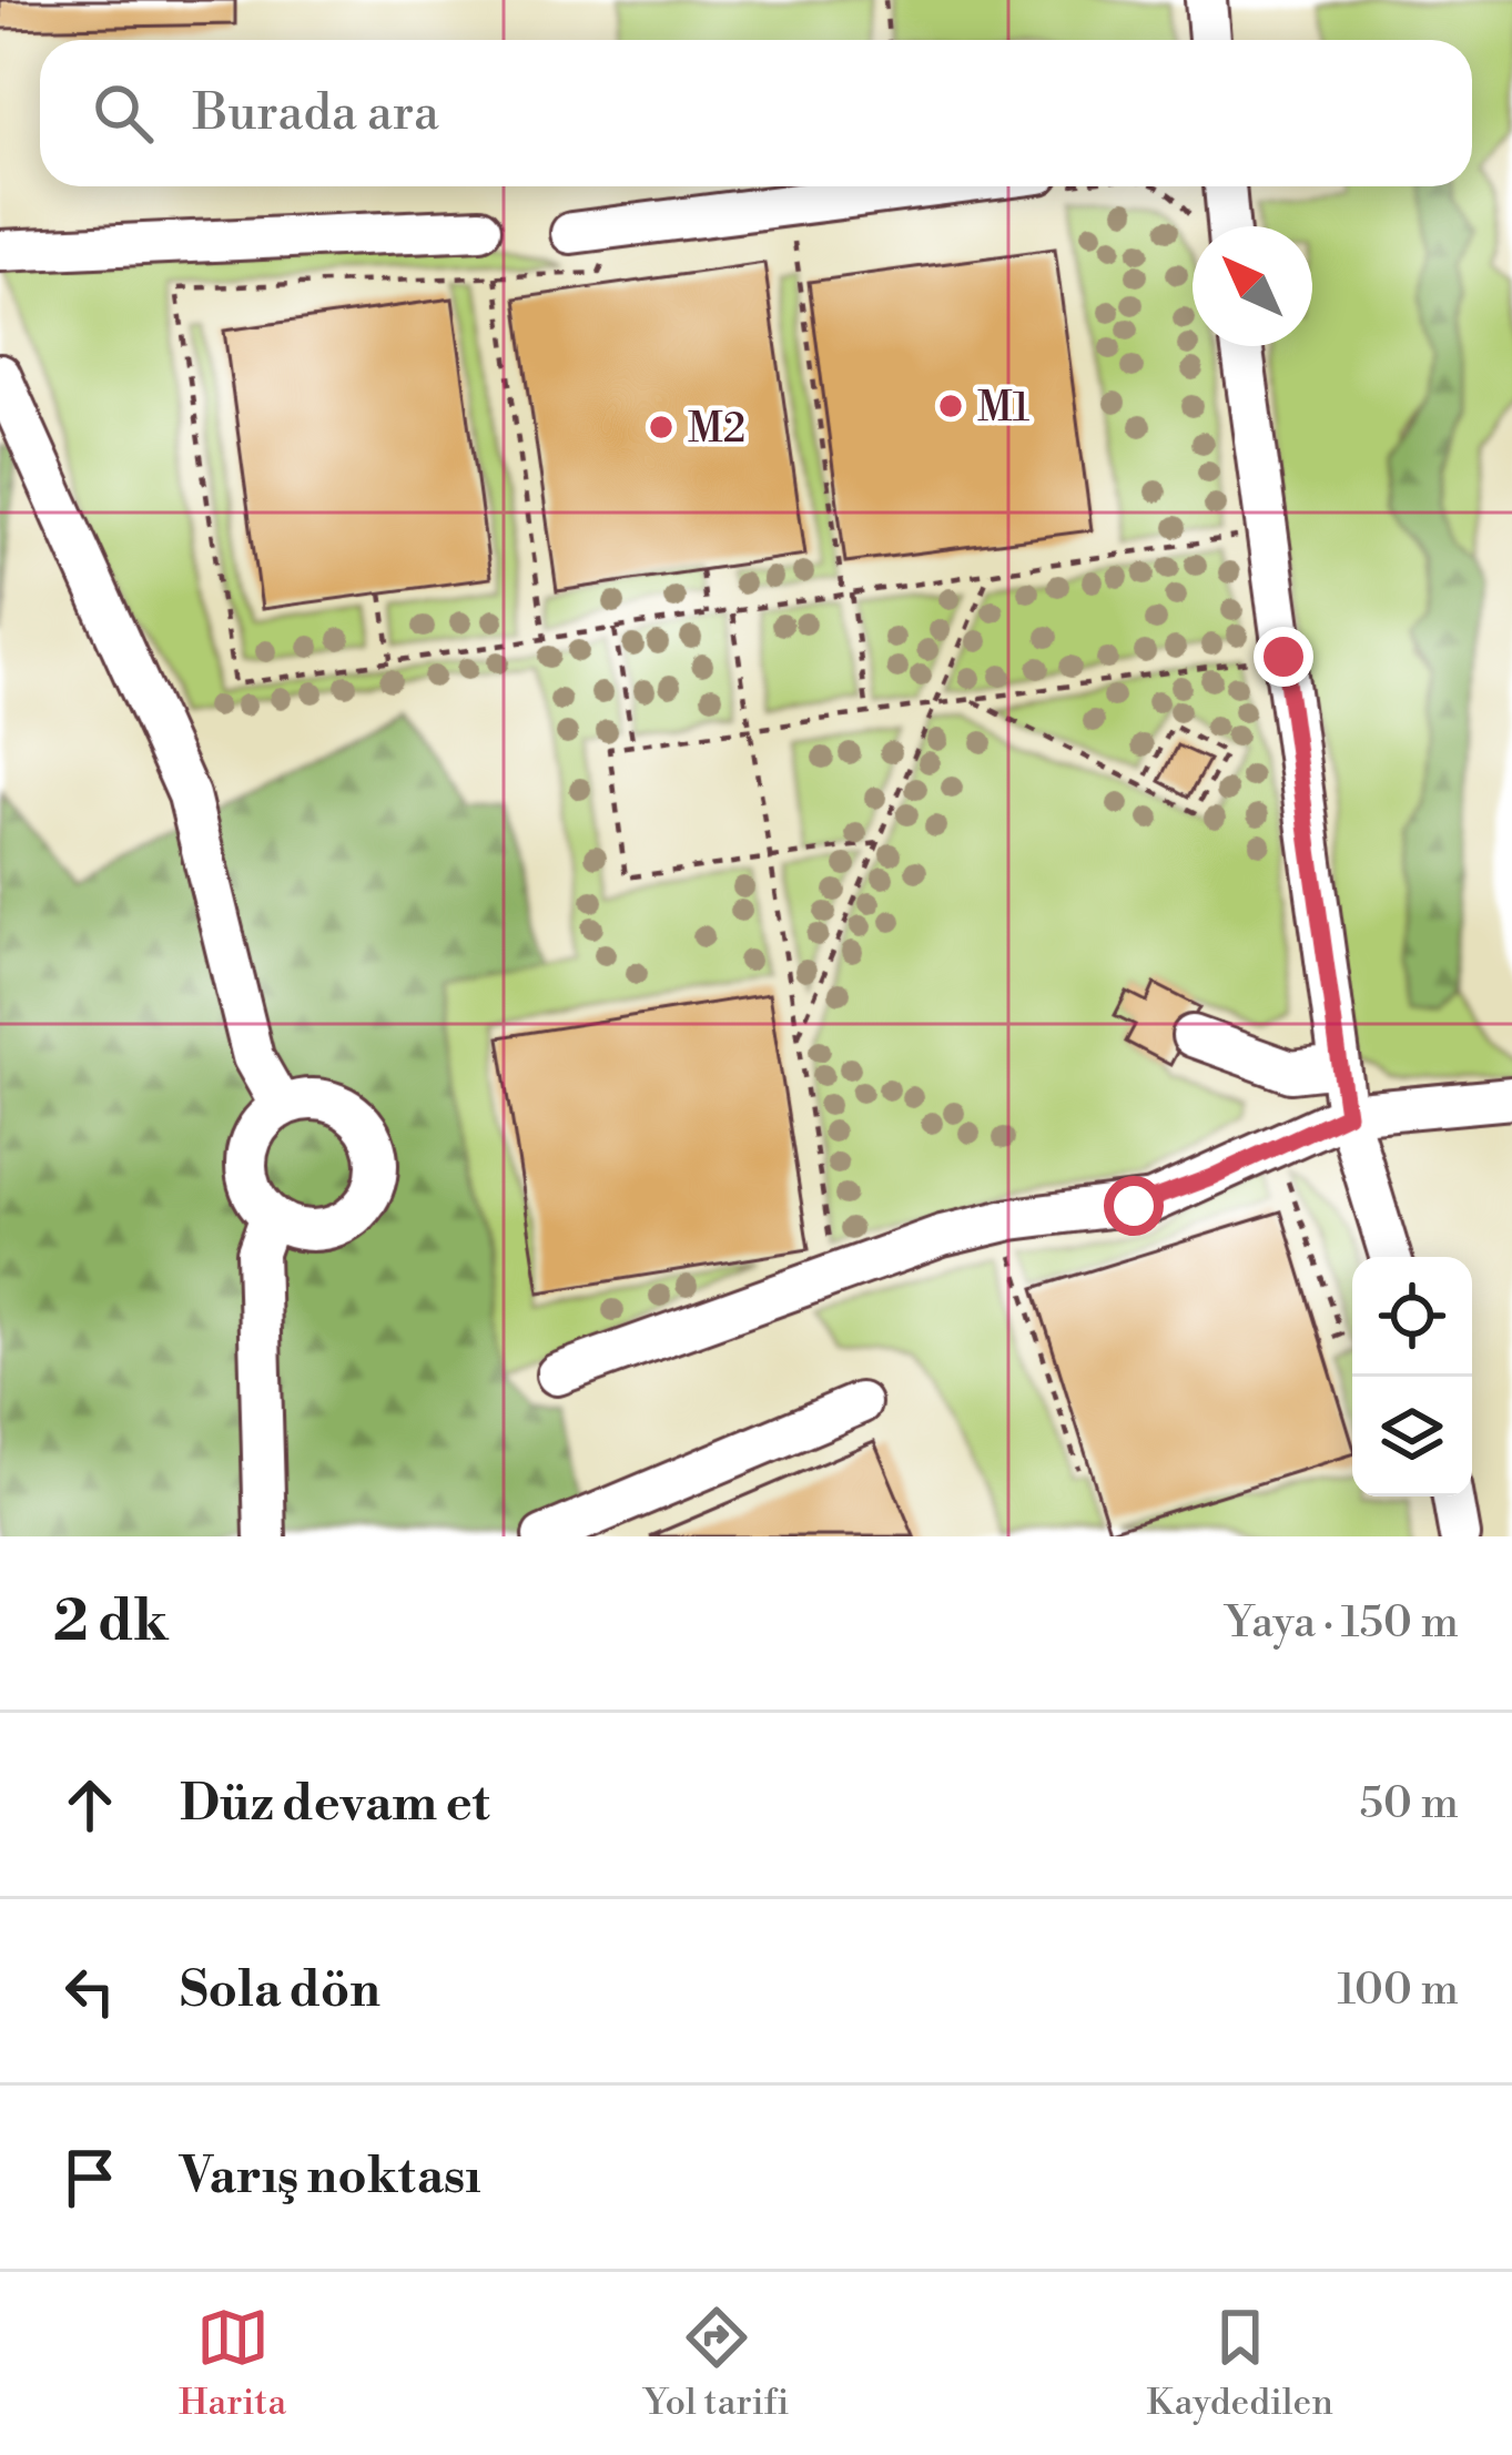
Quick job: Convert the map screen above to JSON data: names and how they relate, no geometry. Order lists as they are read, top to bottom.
{
  "places": ["M1", "M2"],
  "north": "top left",
  "page": {
    "search": "Burada ara",
    "heading": ["2 dk", "Yaya · 150 m"],
    "list": [
      ["Düz devam et", "50 m"],
      ["Sola dön", "100 m"],
      "Varış noktası"
    ],
    "nav": ["Harita", "Yol tarifi", "Kaydedilen"]
  }
}
